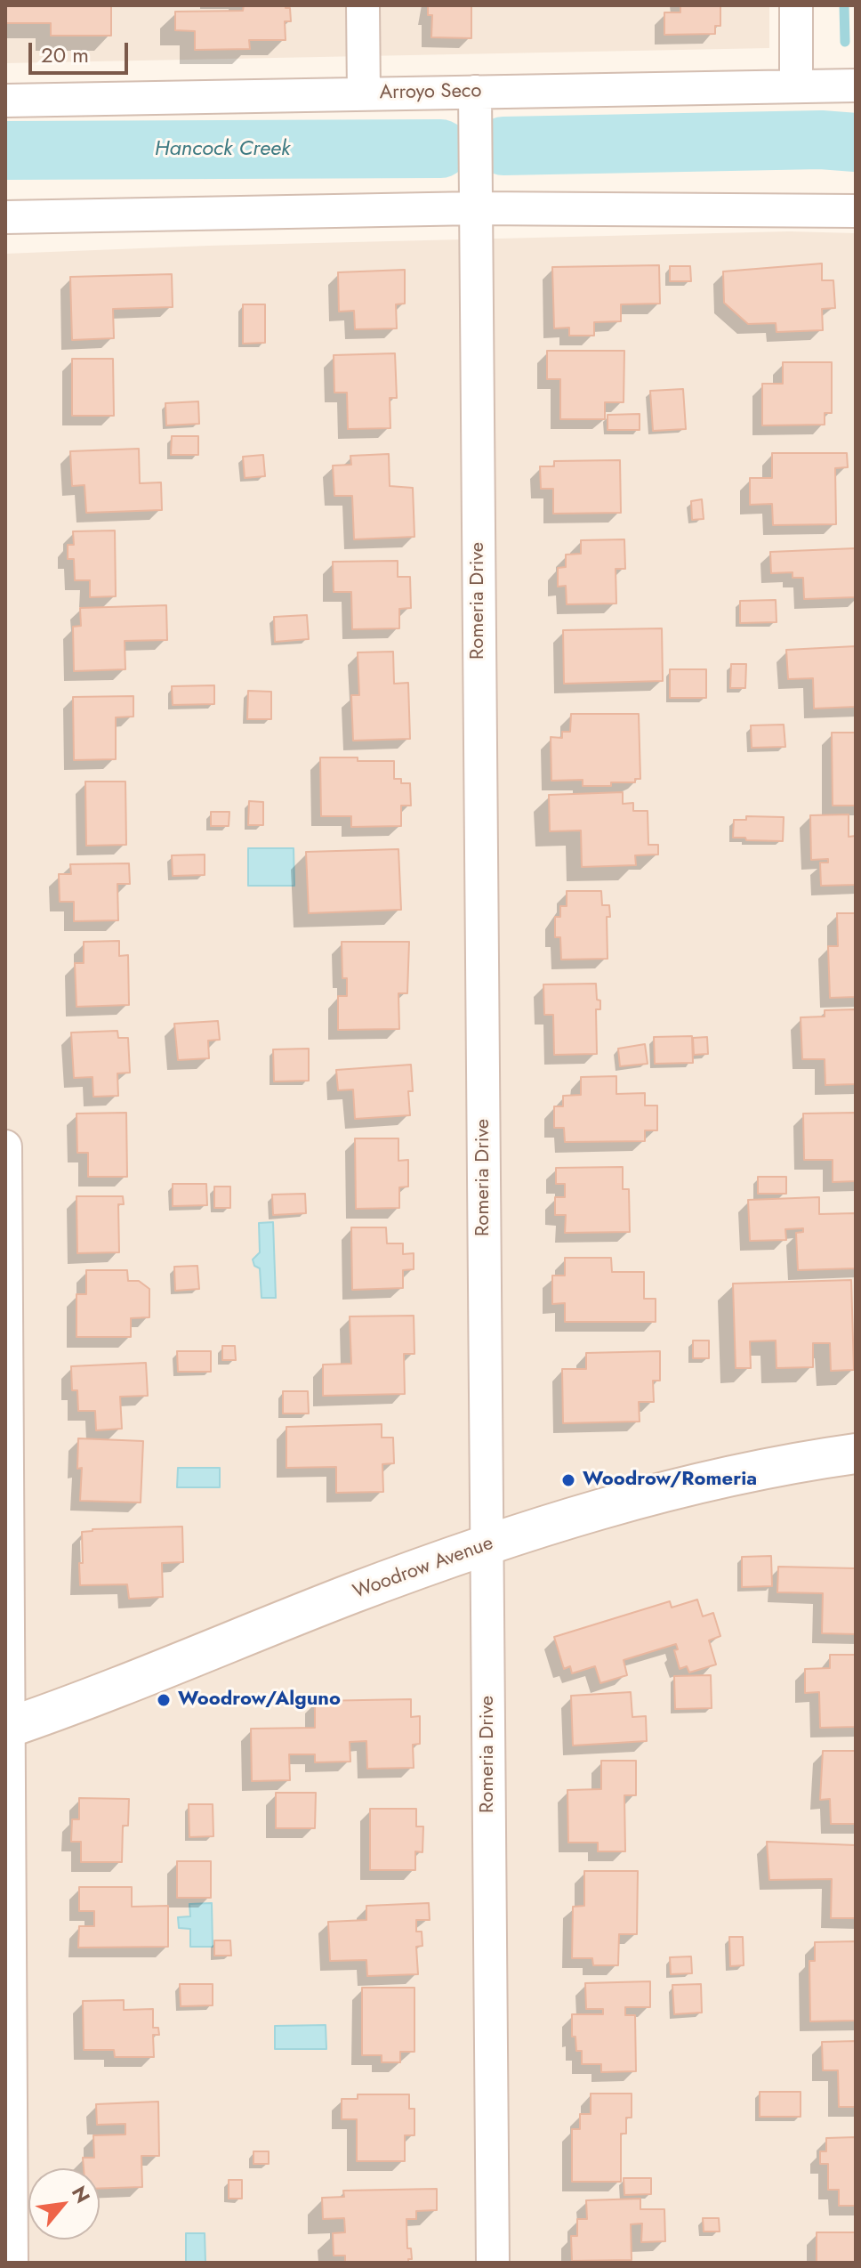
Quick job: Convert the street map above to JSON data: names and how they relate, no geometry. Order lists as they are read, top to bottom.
{
  "streets": {
    "street": ["Arroyo Seco", "Romeria Drive", "Woodrow Avenue"]
  },
  "crossings": [
    ["Arroyo Seco", "Romeria Drive"],
    ["Romeria Drive", "Woodrow Avenue"]
  ],
  "water": ["Hancock Creek"],
  "places": ["Woodrow/Romeria", "Woodrow/Alguno"],
  "scale_bar": "20 m",
  "north": "top right"
}
